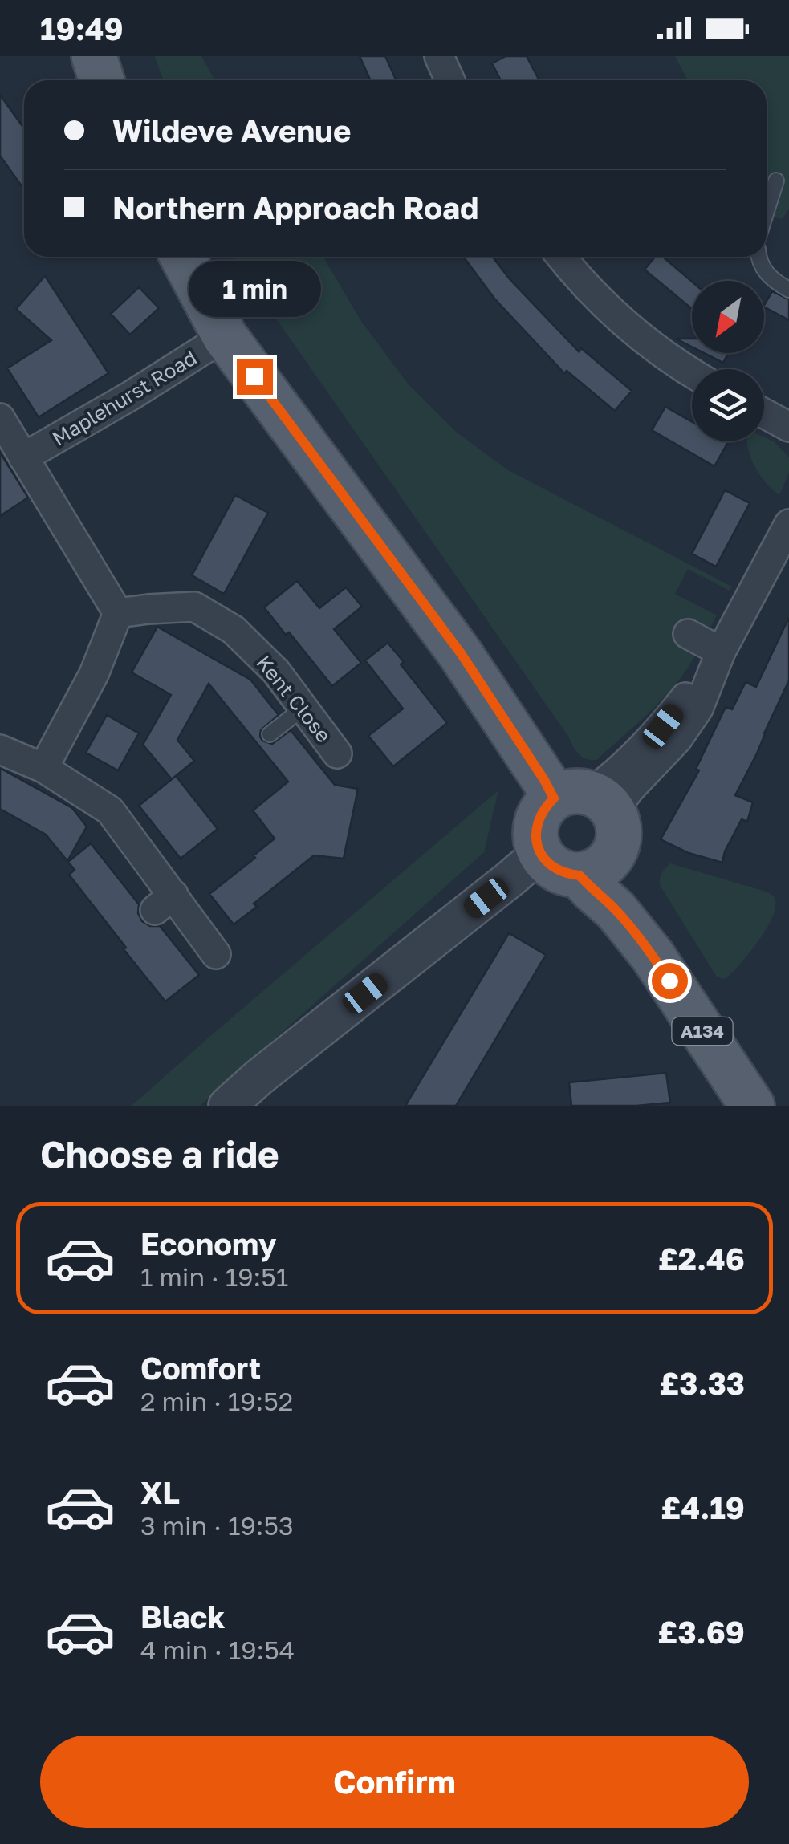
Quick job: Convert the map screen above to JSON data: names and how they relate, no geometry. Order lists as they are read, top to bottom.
{
  "streets": {
    "main road": ["A134"],
    "street": ["Maplehurst Road", "Kent Close"]
  },
  "crossings": [
    ["Maplehurst Road", "A134"]
  ],
  "north": "bottom left",
  "page": {
    "status": "19:49",
    "banner": ["Wildeve Avenue", "Northern Approach Road"],
    "bubble": "1 min",
    "heading": "Choose a ride",
    "list": [
      {
        "name": "Economy",
        "note": "1 min · 19:51",
        "value": "£2.46"
      },
      {
        "name": "Comfort",
        "note": "2 min · 19:52",
        "value": "£3.33"
      },
      {
        "name": "XL",
        "note": "3 min · 19:53",
        "value": "£4.19"
      },
      {
        "name": "Black",
        "note": "4 min · 19:54",
        "value": "£3.69"
      }
    ],
    "buttons": "Confirm"
  }
}
